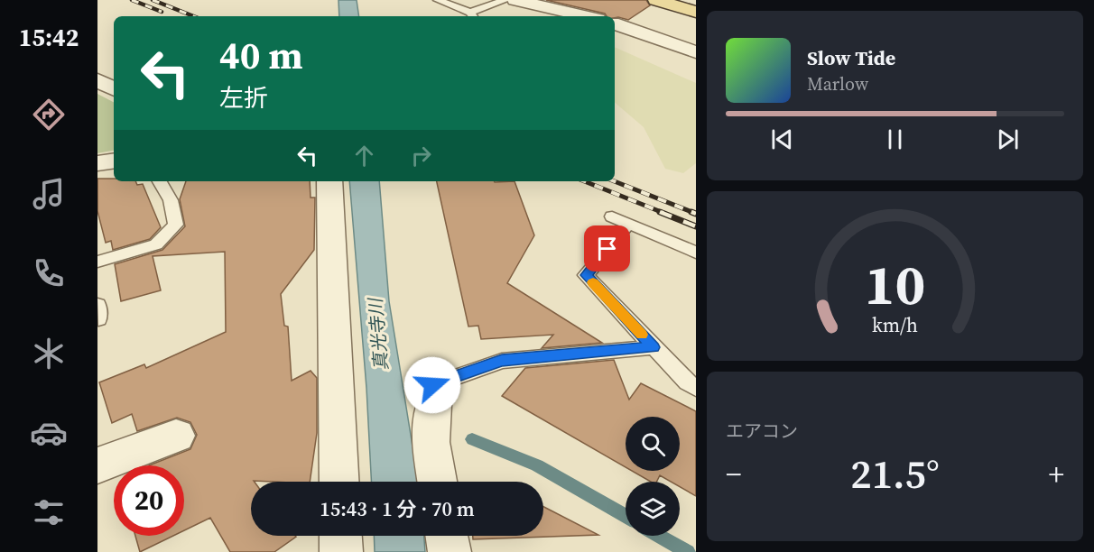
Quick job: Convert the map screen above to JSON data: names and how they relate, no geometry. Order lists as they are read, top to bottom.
{
  "water": ["真光寺川"],
  "page": {
    "tabs": "15:42",
    "turn": ["40 m", "左折"],
    "song": ["Slow Tide", "Marlow"],
    "tile": "エアコン",
    "heat": ["−", "21.5°", "+"],
    "limit": "20",
    "trip": "15:43 · 1 分 · 70 m",
    "gauge": ["10", "km/h"]
  }
}
